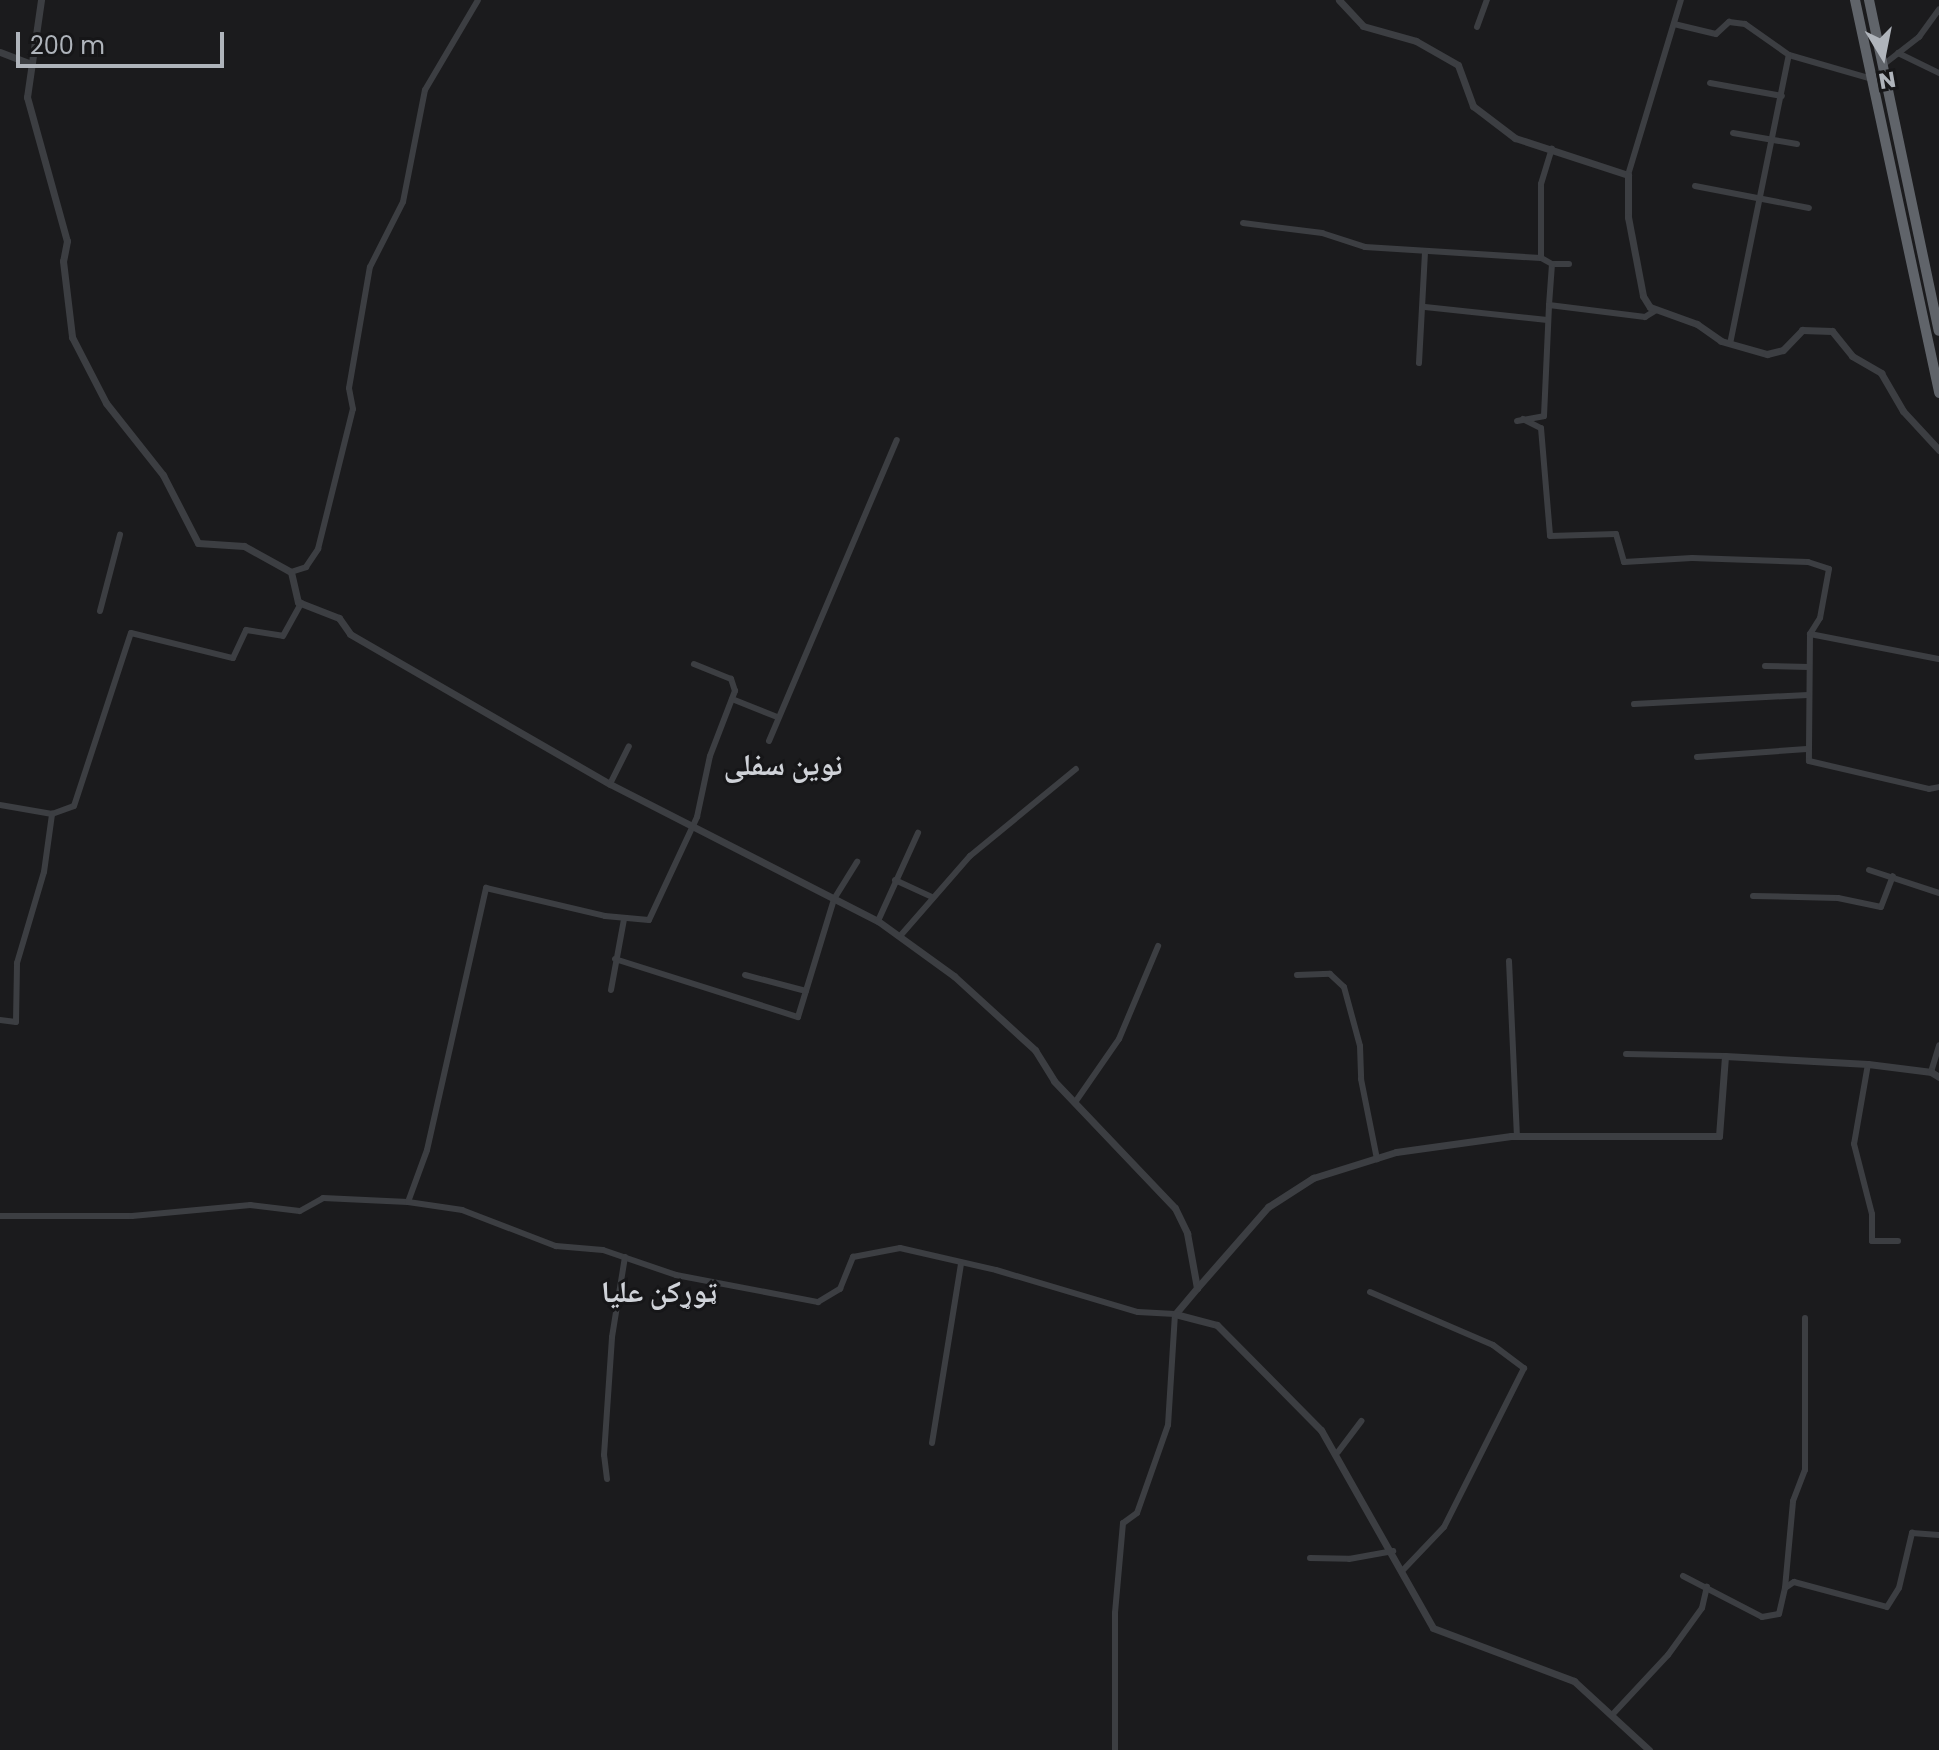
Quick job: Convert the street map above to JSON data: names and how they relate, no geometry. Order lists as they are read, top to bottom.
{
  "districts": ["نوین سفلى", "ټوړکن علیا"],
  "scale_bar": "200 m",
  "north": "bottom"
}
